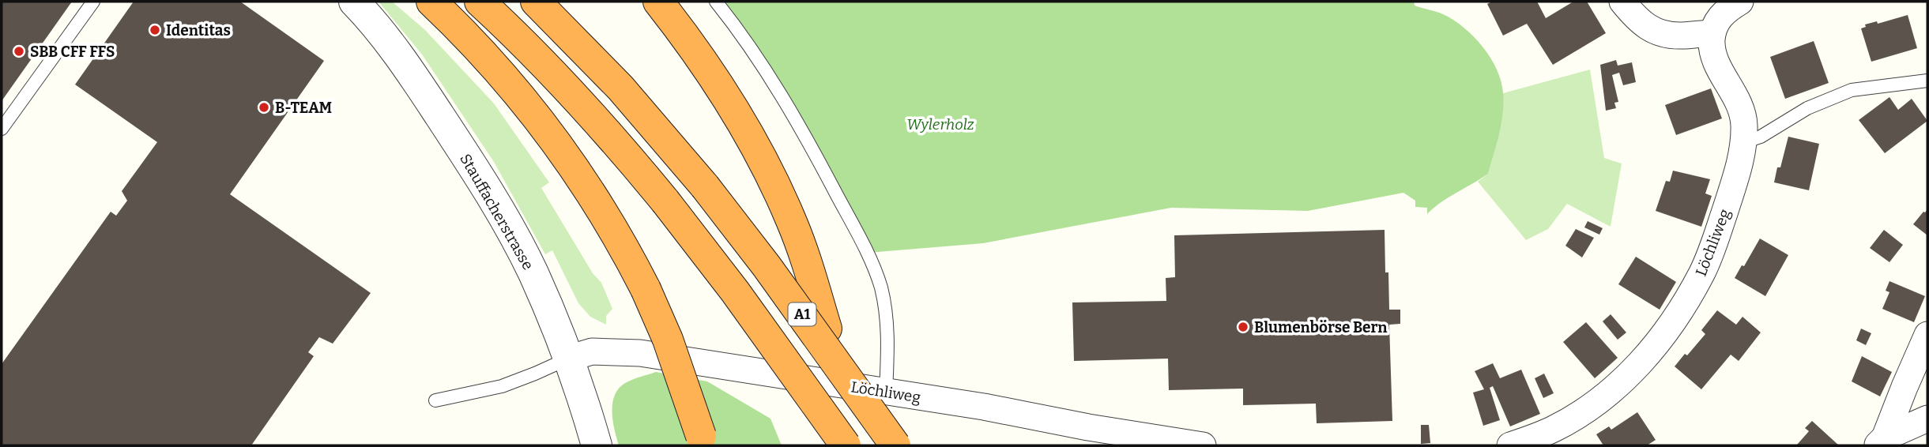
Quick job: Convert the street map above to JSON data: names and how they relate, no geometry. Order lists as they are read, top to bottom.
{
  "streets": {
    "highway": ["A1"],
    "street": ["Stauffacherstrasse", "Löchliweg"]
  },
  "crossings": [
    ["Stauffacherstrasse", "Löchliweg"]
  ],
  "parks": ["Wylerholz"],
  "places": [
    "Identitas",
    "SBB CFF FFS",
    "B-TEAM",
    "Blumenbörse Bern"
  ]
}
